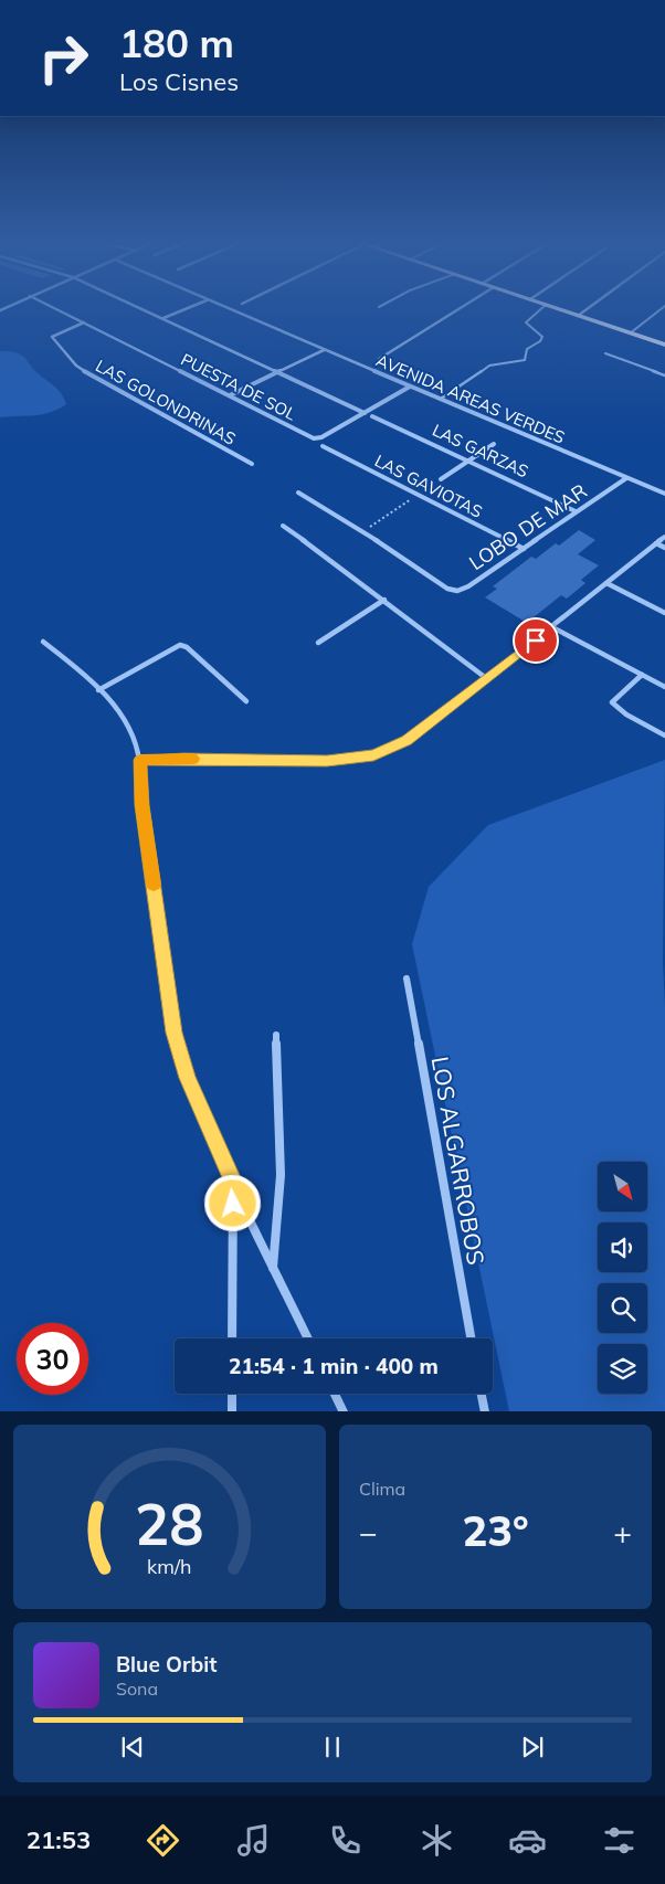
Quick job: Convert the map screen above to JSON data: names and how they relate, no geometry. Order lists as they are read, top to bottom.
{
  "streets": {
    "street": [
      "PUESTA DE SOL",
      "AVENIDA AREAS VERDES",
      "LAS GOLONDRINAS",
      "LAS GARZAS",
      "LAS GAVIOTAS",
      "LOBO DE MAR",
      "LOS ALGARROBOS"
    ]
  },
  "crossings": [
    ["PUESTA DE SOL", "LAS GOLONDRINAS"],
    ["AVENIDA AREAS VERDES", "LOBO DE MAR"],
    ["LAS GARZAS", "LOBO DE MAR"],
    ["LAS GAVIOTAS", "LOBO DE MAR"]
  ],
  "north": "bottom right",
  "page": {
    "turn": ["180 m", "Los Cisnes"],
    "limit": "30",
    "trip": "21:54 · 1 min · 400 m",
    "tile": "Clima",
    "heat": ["−", "23°", "+"],
    "song": ["Blue Orbit", "Sona"],
    "tabs": "21:53",
    "gauge": ["28", "km/h"]
  }
}
